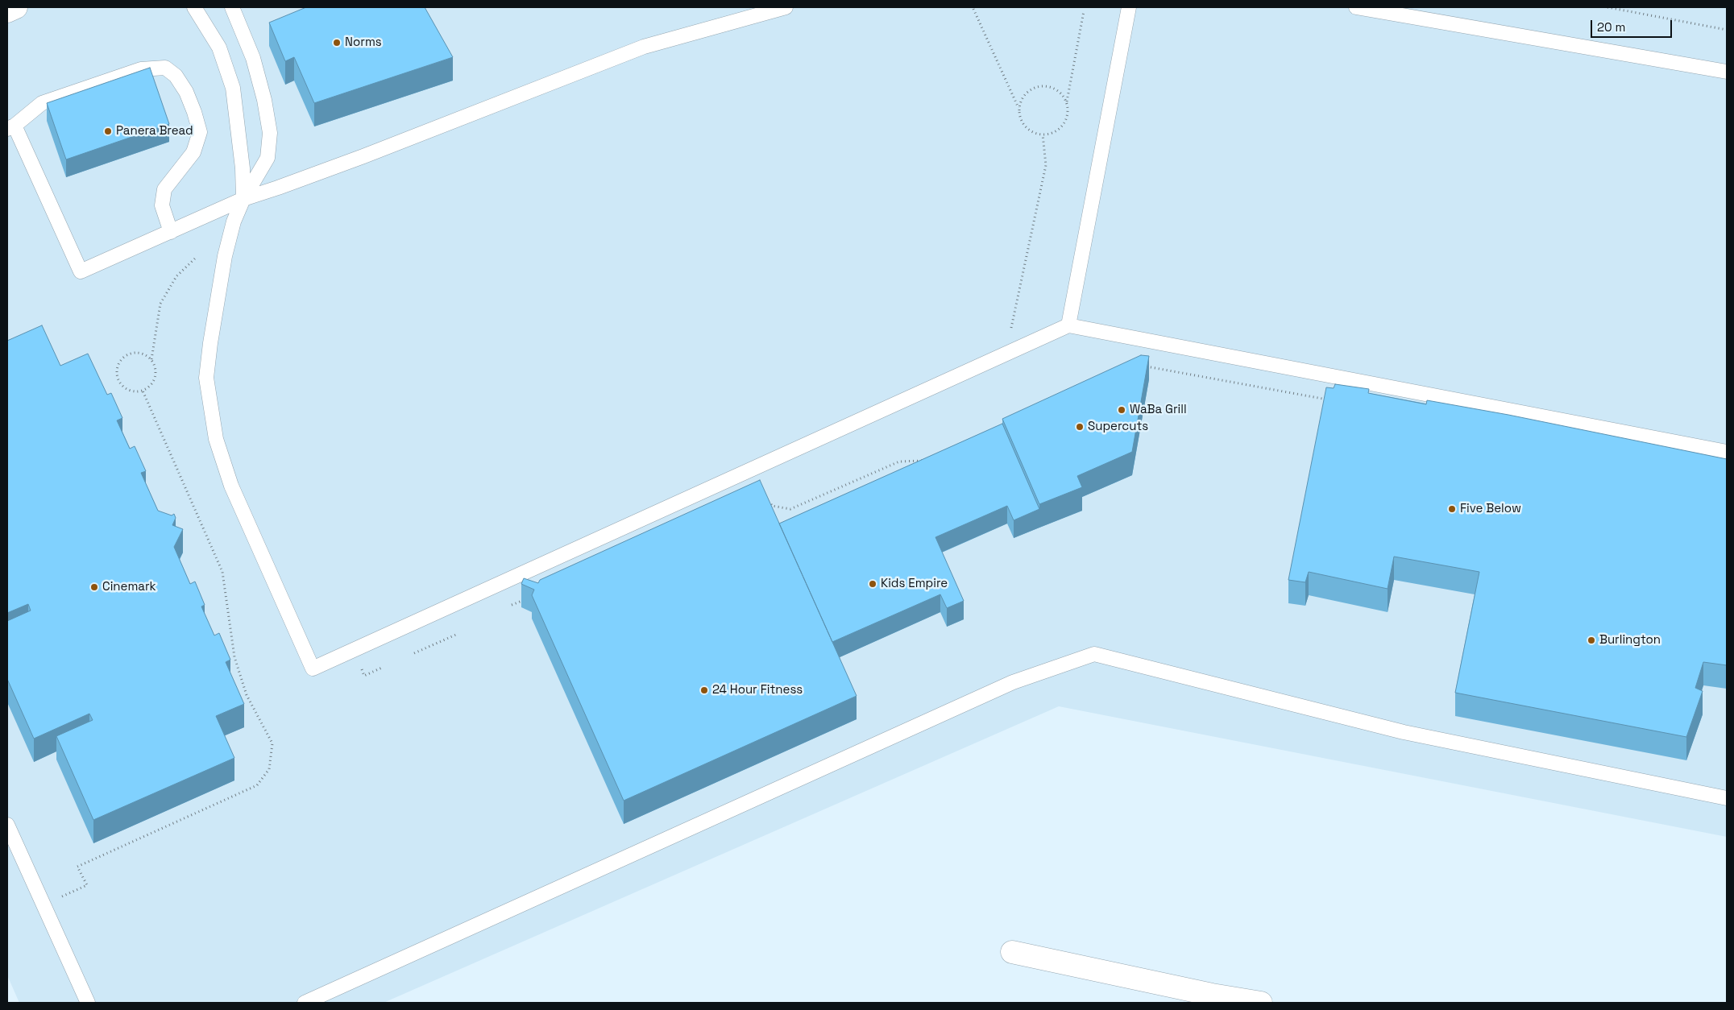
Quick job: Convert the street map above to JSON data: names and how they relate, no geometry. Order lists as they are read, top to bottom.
{
  "places": [
    "Norms",
    "Panera Bread",
    "WaBa Grill",
    "Supercuts",
    "Five Below",
    "Kids Empire",
    "Cinemark",
    "Burlington",
    "24 Hour Fitness"
  ],
  "scale_bar": "20 m"
}
